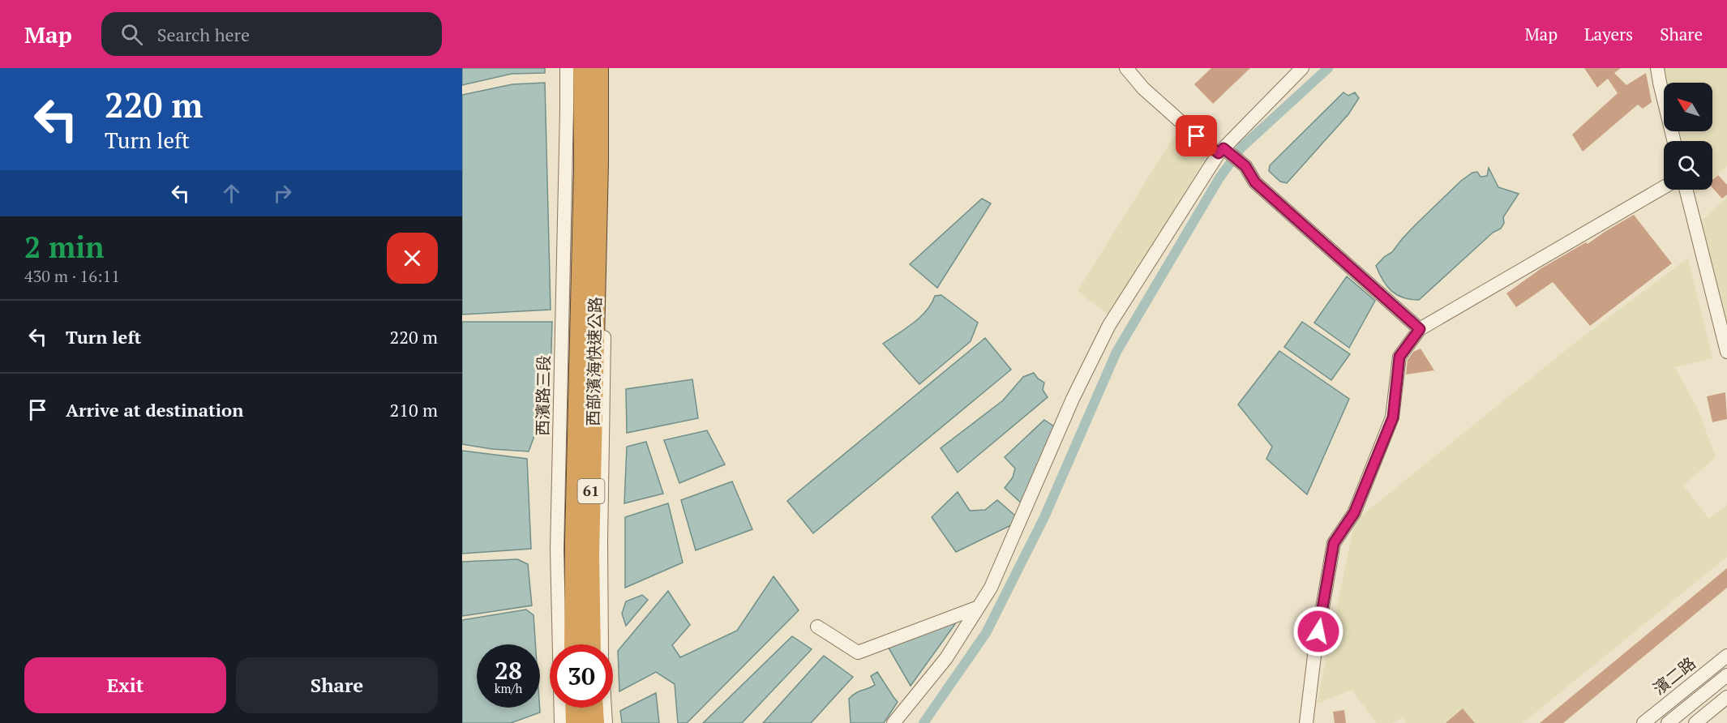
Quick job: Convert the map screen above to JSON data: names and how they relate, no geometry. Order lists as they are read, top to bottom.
{
  "streets": {
    "highway": ["西部濱海快速公路", "61"],
    "street": ["西濱路三段", "濱二路"]
  },
  "north": "top left",
  "page": {
    "header": "Map",
    "search": "Search here",
    "nav": ["Map", "Layers", "Share"],
    "turn": ["220 m", "Turn left"],
    "heading": ["2 min", "430 m · 16:11"],
    "list": [
      {
        "name": "Turn left",
        "value": "220 m"
      },
      {
        "name": "Arrive at destination",
        "value": "210 m"
      }
    ],
    "speed": "28 km/h",
    "limit": "30",
    "buttons": ["Exit", "Share"]
  }
}
